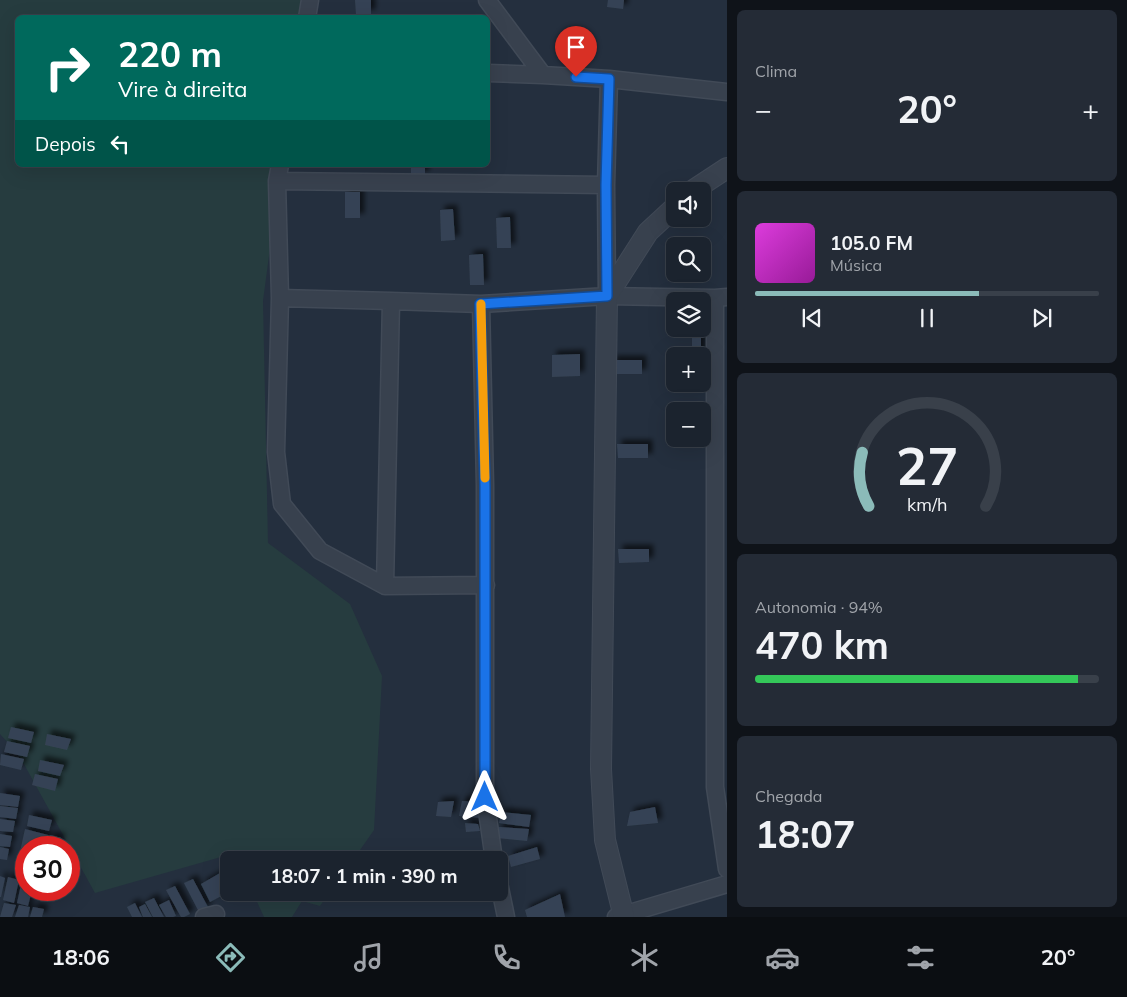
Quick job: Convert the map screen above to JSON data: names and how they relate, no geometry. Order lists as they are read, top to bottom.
{
  "page": {
    "tile": [
      "Clima",
      ["Autonomia · 94%", "470 km"],
      ["Chegada", "18:07"]
    ],
    "turn": ["220 m", "Vire à direita"],
    "heat": ["−", "20°", "+"],
    "then": "Depois",
    "map_buttons": ["+", "−"],
    "song": ["105.0 FM", "Música"],
    "limit": "30",
    "trip": "18:07 · 1 min · 390 m",
    "tabs": ["18:06", "20°"],
    "gauge": ["27", "km/h"]
  }
}
